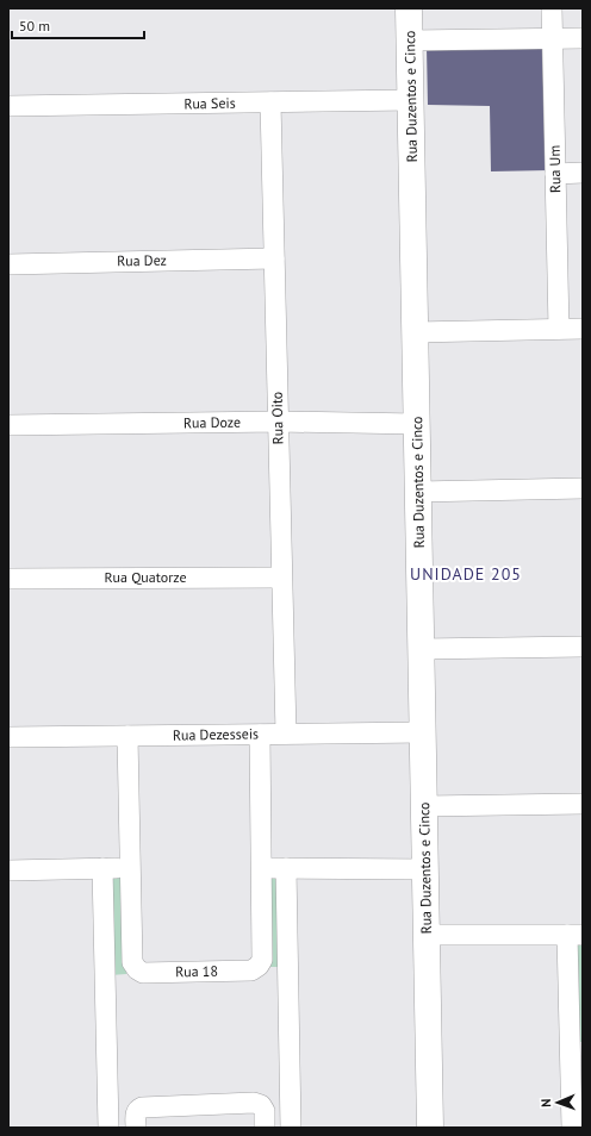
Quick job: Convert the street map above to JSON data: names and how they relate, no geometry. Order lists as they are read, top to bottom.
{
  "streets": {
    "street": [
      "Rua Duzentos e Cinco",
      "Rua Seis",
      "Rua Um",
      "Rua Dez",
      "Rua Oito",
      "Rua Doze",
      "Rua Quatorze",
      "Rua Dezesseis",
      "Rua 18"
    ]
  },
  "crossings": [
    ["Rua Duzentos e Cinco", "Rua Seis"],
    ["Rua Duzentos e Cinco", "Rua Doze"],
    ["Rua Duzentos e Cinco", "Rua Dezesseis"],
    ["Rua Seis", "Rua Oito"],
    ["Rua Dez", "Rua Oito"],
    ["Rua Oito", "Rua Doze"],
    ["Rua Oito", "Rua Quatorze"],
    ["Rua Oito", "Rua Dezesseis"],
    ["Rua Dezesseis", "Rua 18"]
  ],
  "districts": ["UNIDADE 205"],
  "scale_bar": "50 m",
  "north": "left"
}
